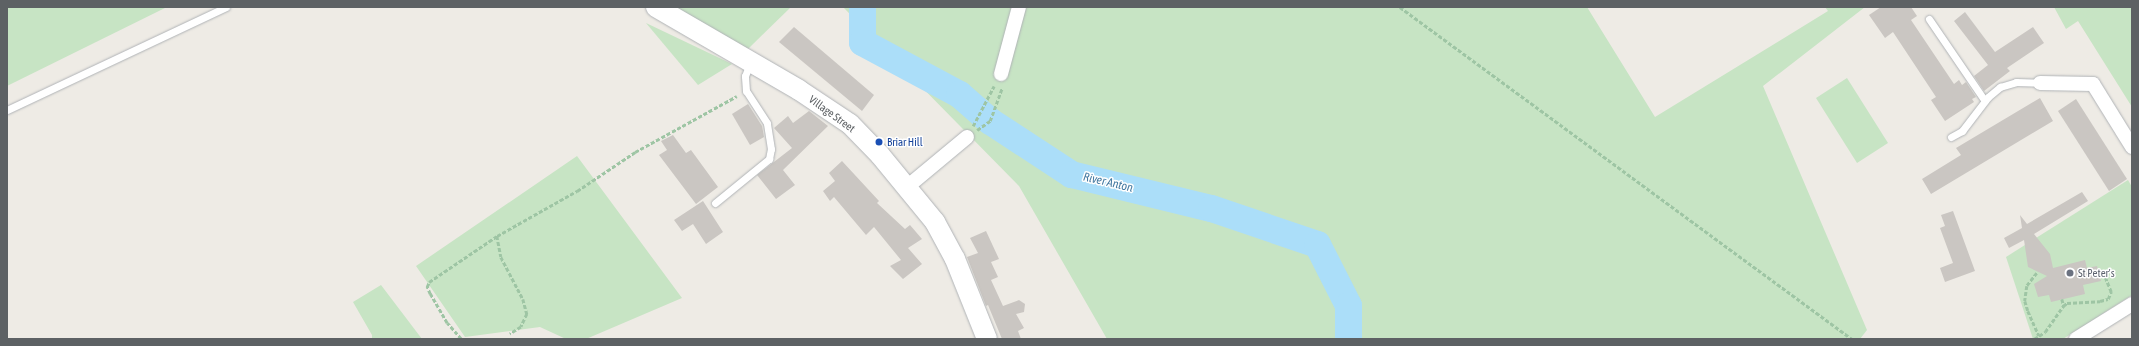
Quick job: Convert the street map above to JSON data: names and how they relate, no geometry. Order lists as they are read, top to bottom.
{
  "streets": {
    "street": ["Village Street"]
  },
  "water": ["River Anton"],
  "places": ["Briar Hill", "St Peter's"]
}
